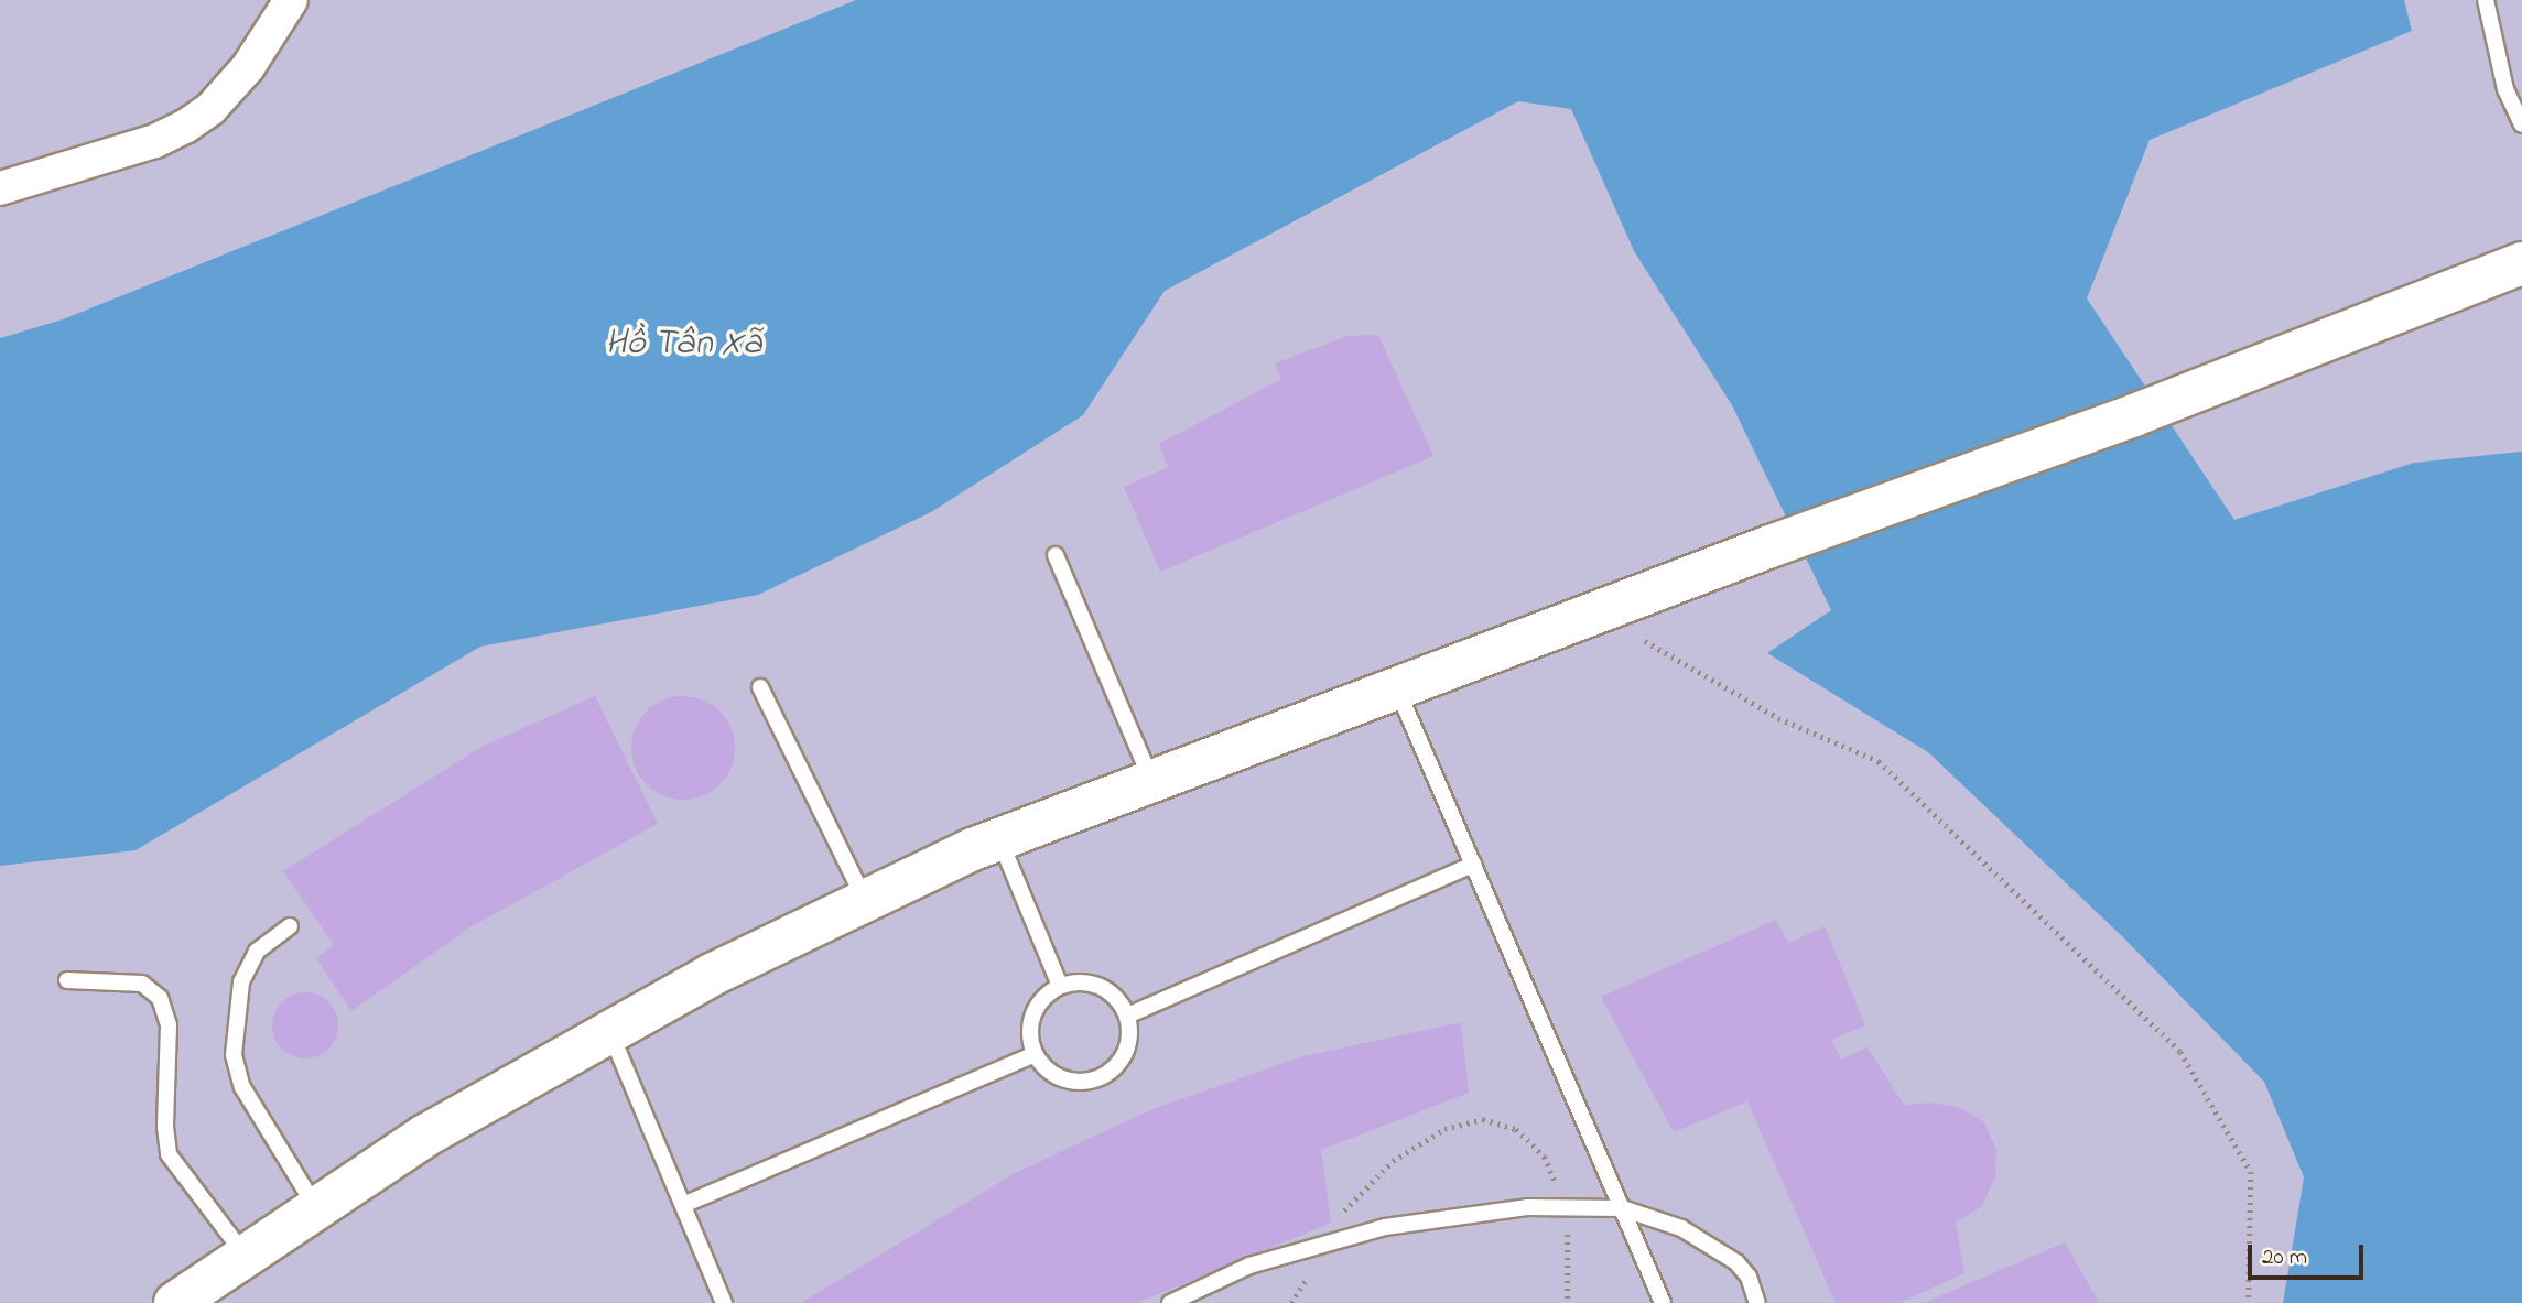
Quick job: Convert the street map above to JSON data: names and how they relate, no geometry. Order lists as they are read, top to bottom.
{
  "water": ["Hồ Tân Xã"],
  "scale_bar": "20 m"
}
